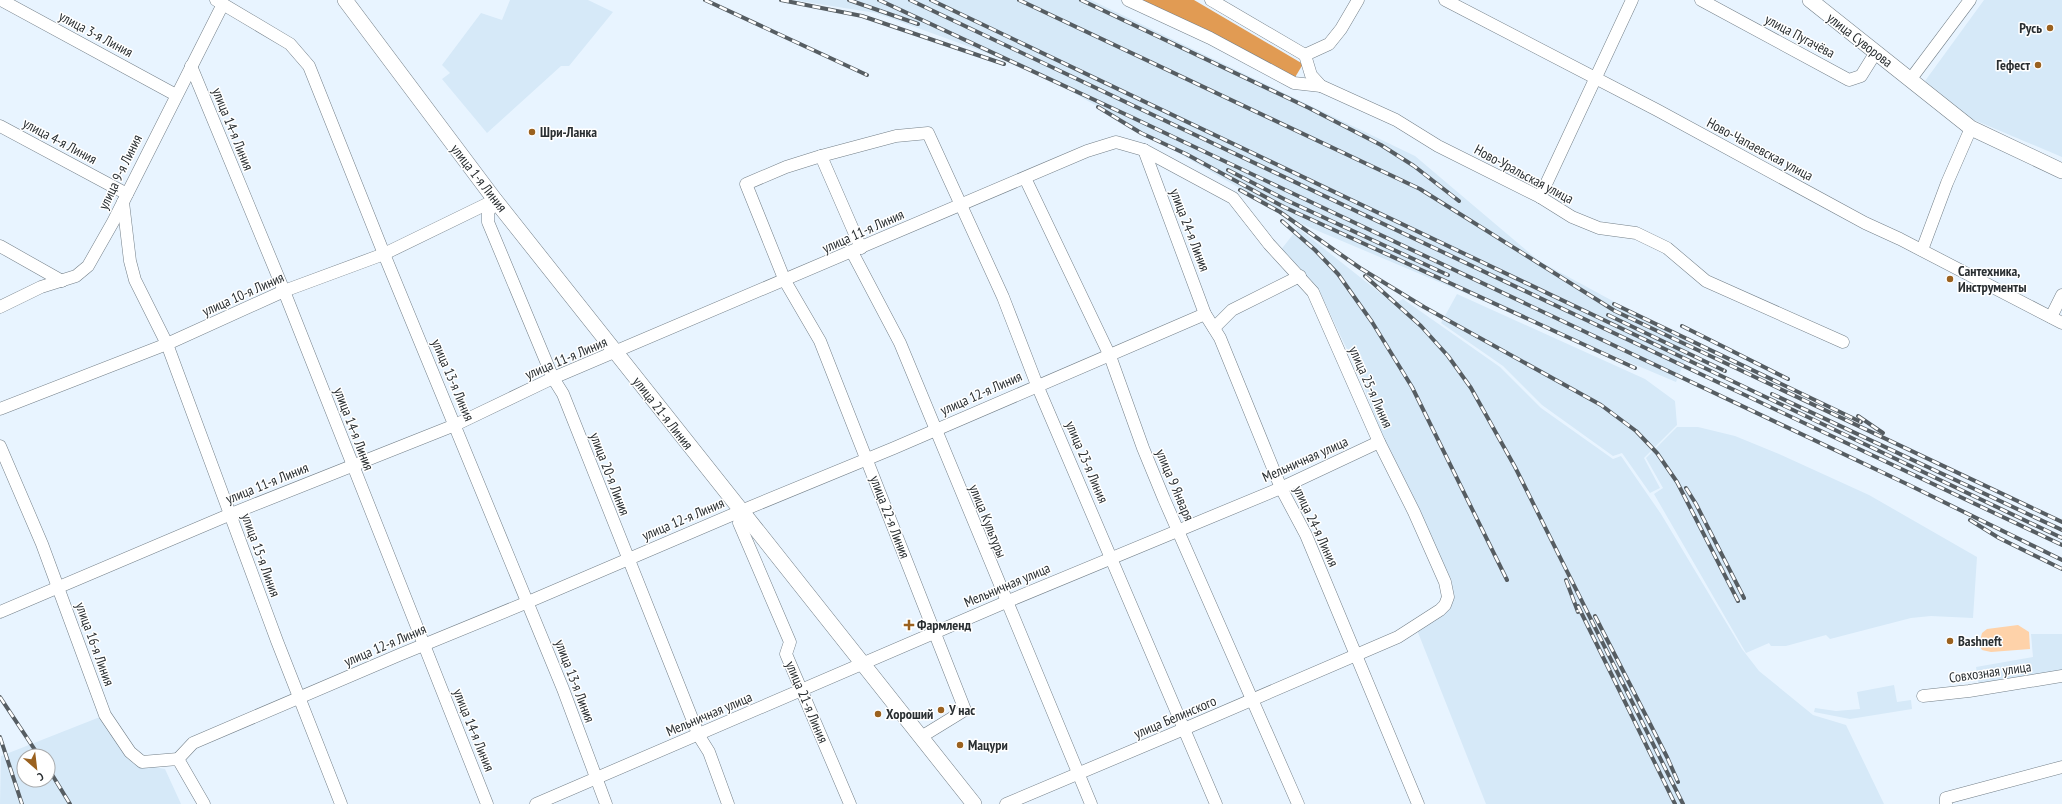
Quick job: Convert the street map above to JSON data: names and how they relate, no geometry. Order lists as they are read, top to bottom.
{
  "streets": {
    "main road": ["улица Суворова", "улица 1-я Линия", "улица 21-я Линия"],
    "street": [
      "улица 3-я Линия",
      "улица Пугачёва",
      "улица 14-я Линия",
      "улица 4-я Линия",
      "Ново-Чапаевская улица",
      "улица 9-я Линия",
      "Ново-Уральская улица",
      "улица 24-я Линия",
      "улица 11-я Линия",
      "улица 10-я Линия",
      "улица 13-я Линия",
      "улица 25-я Линия",
      "улица 12-я Линия",
      "Мельничная улица",
      "улица 23-я Линия",
      "улица 20-я Линия",
      "улица 9 Января",
      "улица 22-я Линия",
      "улица Культуры",
      "улица 15-я Линия",
      "улица 16-я Линия",
      "Совхозная улица",
      "улица Белинского"
    ]
  },
  "crossings": [
    ["улица 3-я Линия", "улица 9-я Линия"],
    ["улица Пугачёва", "улица Суворова"],
    ["улица 14-я Линия", "улица 9-я Линия"],
    ["улица 14-я Линия", "улица 11-я Линия"],
    ["улица 14-я Линия", "улица 10-я Линия"],
    ["улица 14-я Линия", "улица 12-я Линия"],
    ["улица 4-я Линия", "улица 9-я Линия"],
    ["улица 4-я Линия", "улица 15-я Линия"],
    ["улица 9-я Линия", "улица 13-я Линия"],
    ["улица 9-я Линия", "улица 15-я Линия"],
    ["улица 1-я Линия", "улица 11-я Линия"],
    ["улица 1-я Линия", "улица 10-я Линия"],
    ["улица 1-я Линия", "улица 21-я Линия"],
    ["улица 1-я Линия", "улица 20-я Линия"],
    ["улица 24-я Линия", "улица 11-я Линия"],
    ["улица 24-я Линия", "улица 25-я Линия"],
    ["улица 24-я Линия", "улица 12-я Линия"],
    ["улица 24-я Линия", "Мельничная улица"],
    ["улица 24-я Линия", "улица Белинского"],
    ["улица 11-я Линия", "улица 13-я Линия"],
    ["улица 11-я Линия", "улица 25-я Линия"],
    ["улица 11-я Линия", "улица 21-я Линия"],
    ["улица 11-я Линия", "улица 23-я Линия"],
    ["улица 11-я Линия", "улица 20-я Линия"],
    ["улица 11-я Линия", "улица 9 Января"],
    ["улица 11-я Линия", "улица 22-я Линия"],
    ["улица 11-я Линия", "улица Культуры"],
    ["улица 11-я Линия", "улица 15-я Линия"],
    ["улица 11-я Линия", "улица 16-я Линия"],
    ["улица 10-я Линия", "улица 13-я Линия"],
    ["улица 10-я Линия", "улица 20-я Линия"],
    ["улица 10-я Линия", "улица 15-я Линия"],
    ["улица 13-я Линия", "улица 12-я Линия"],
    ["улица 13-я Линия", "Мельничная улица"],
    ["улица 25-я Линия", "Мельничная улица"],
    ["улица 25-я Линия", "улица Белинского"],
    ["улица 12-я Линия", "улица 21-я Линия"],
    ["улица 12-я Линия", "улица 23-я Линия"],
    ["улица 12-я Линия", "улица 20-я Линия"],
    ["улица 12-я Линия", "улица 9 Января"],
    ["улица 12-я Линия", "улица 22-я Линия"],
    ["улица 12-я Линия", "улица Культуры"],
    ["улица 12-я Линия", "улица 15-я Линия"],
    ["улица 12-я Линия", "улица 16-я Линия"],
    ["улица 21-я Линия", "Мельничная улица"],
    ["Мельничная улица", "улица 23-я Линия"],
    ["Мельничная улица", "улица 20-я Линия"],
    ["Мельничная улица", "улица 9 Января"],
    ["Мельничная улица", "улица 22-я Линия"],
    ["Мельничная улица", "улица Культуры"],
    ["улица 23-я Линия", "улица 22-я Линия"],
    ["улица 23-я Линия", "улица Культуры"],
    ["улица 23-я Линия", "улица Белинского"],
    ["улица 9 Января", "улица Белинского"],
    ["улица 22-я Линия", "улица Культуры"],
    ["улица Культуры", "улица Белинского"]
  ],
  "places": {
    "other": [
      "Русь",
      "Гефест",
      "Шри-Ланка",
      "Сантехника, Инструменты",
      "Bashneft",
      "У нас",
      "Хороший",
      "Мацури"
    ],
    "health": ["Фармленд"]
  },
  "north": "bottom right"
}
